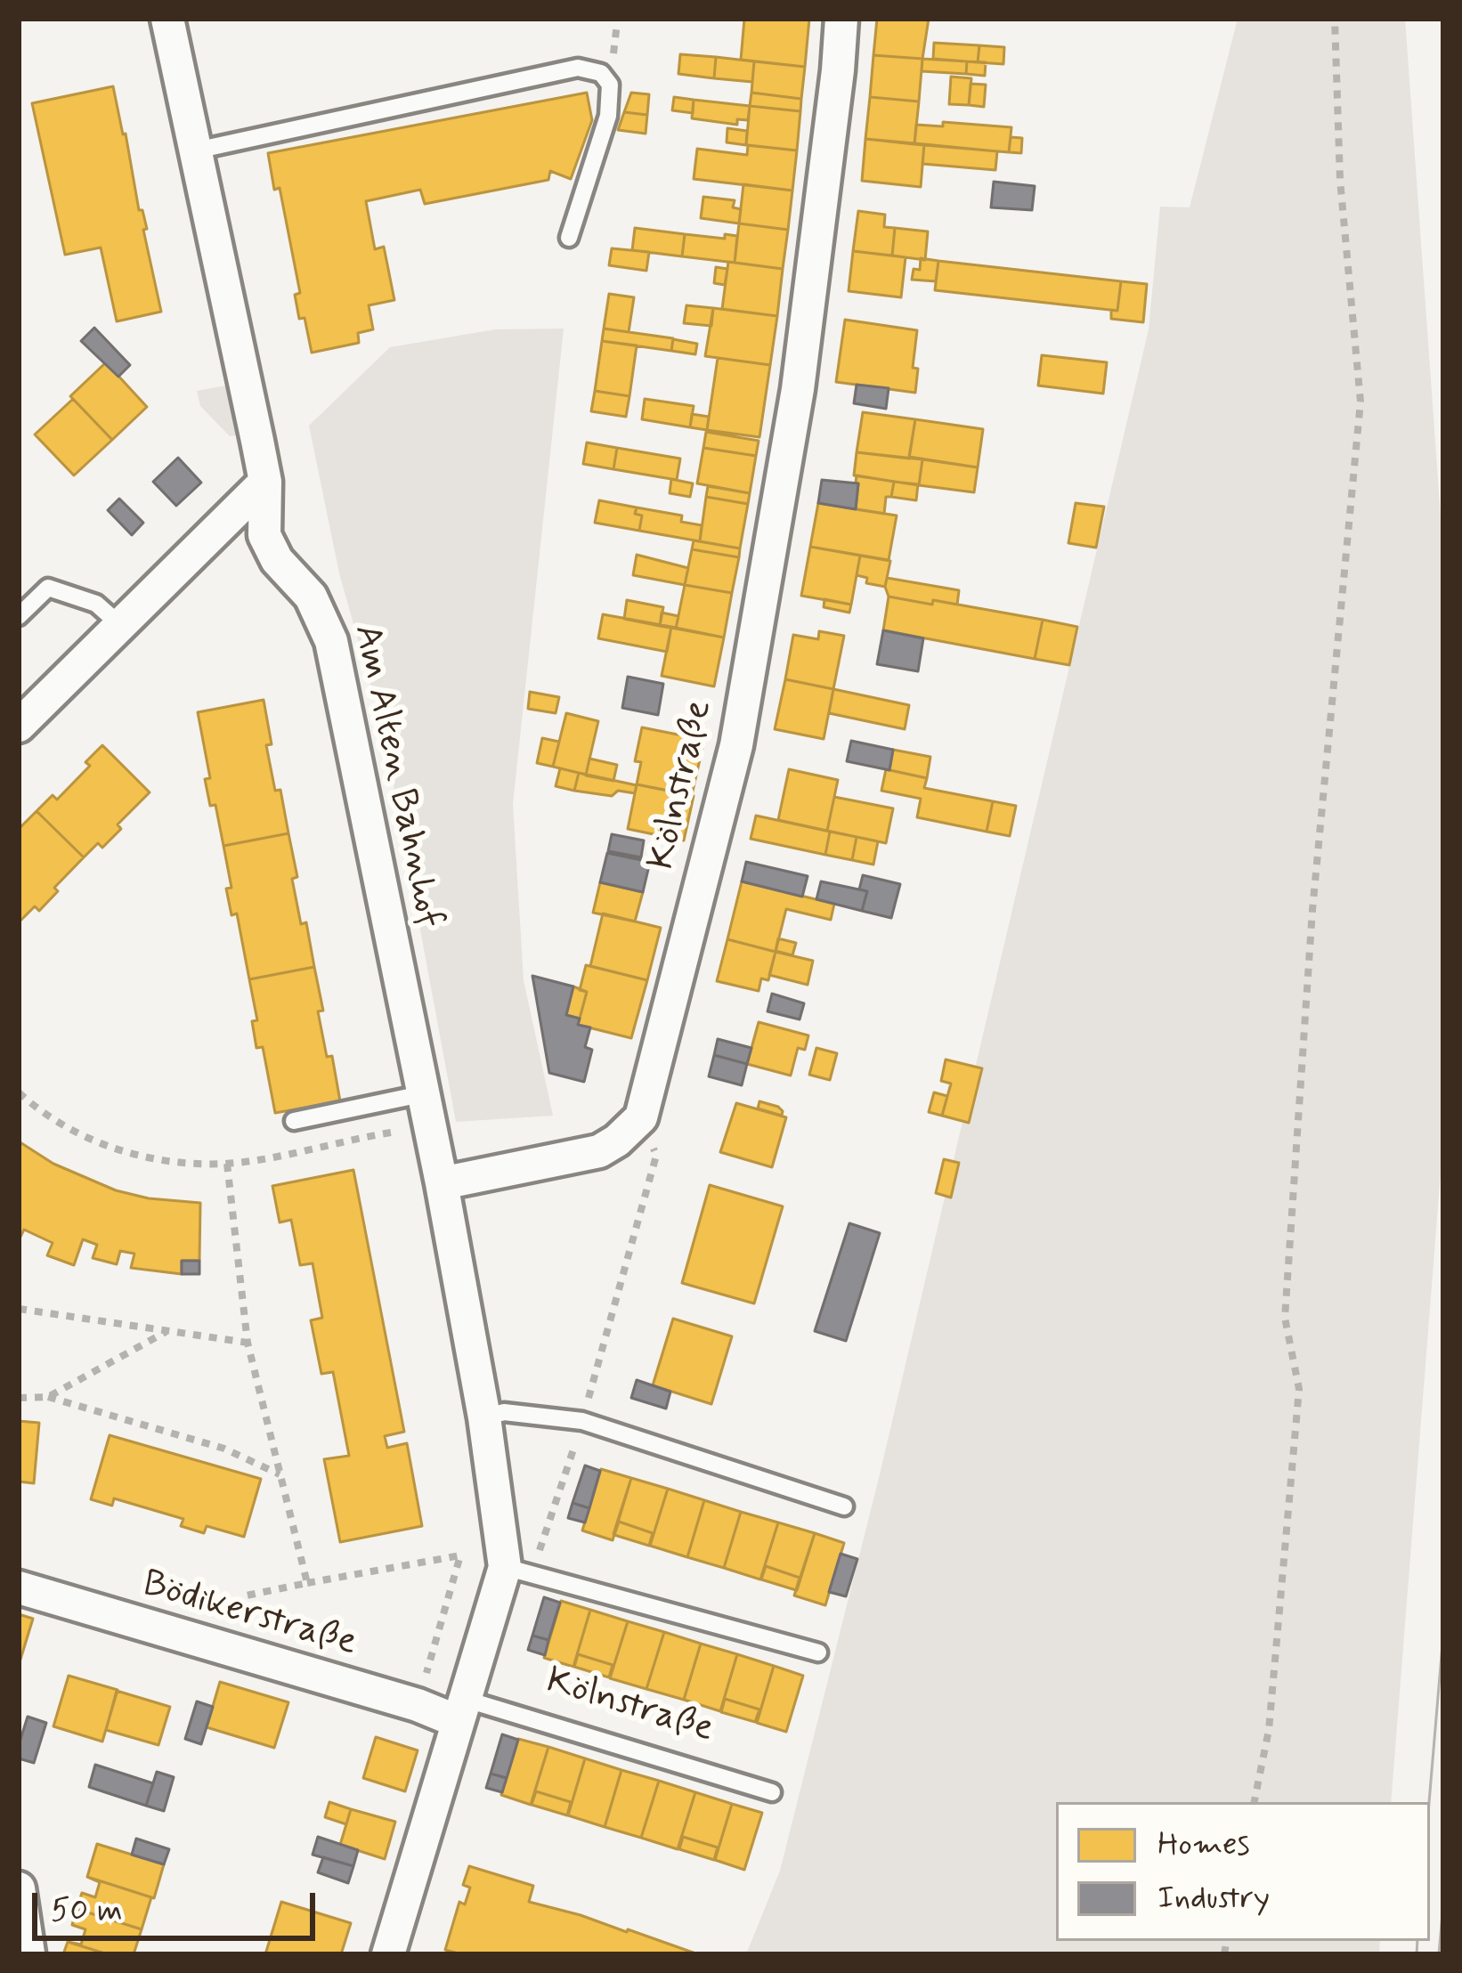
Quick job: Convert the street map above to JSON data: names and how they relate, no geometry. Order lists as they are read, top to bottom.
{
  "streets": {
    "street": ["Am Alten Bahnhof", "Kölnstraße", "Bödikerstraße"]
  },
  "crossings": [
    ["Kölnstraße", "Bödikerstraße"]
  ],
  "legend": ["Homes", "Industry"],
  "scale_bar": "50 m"
}
